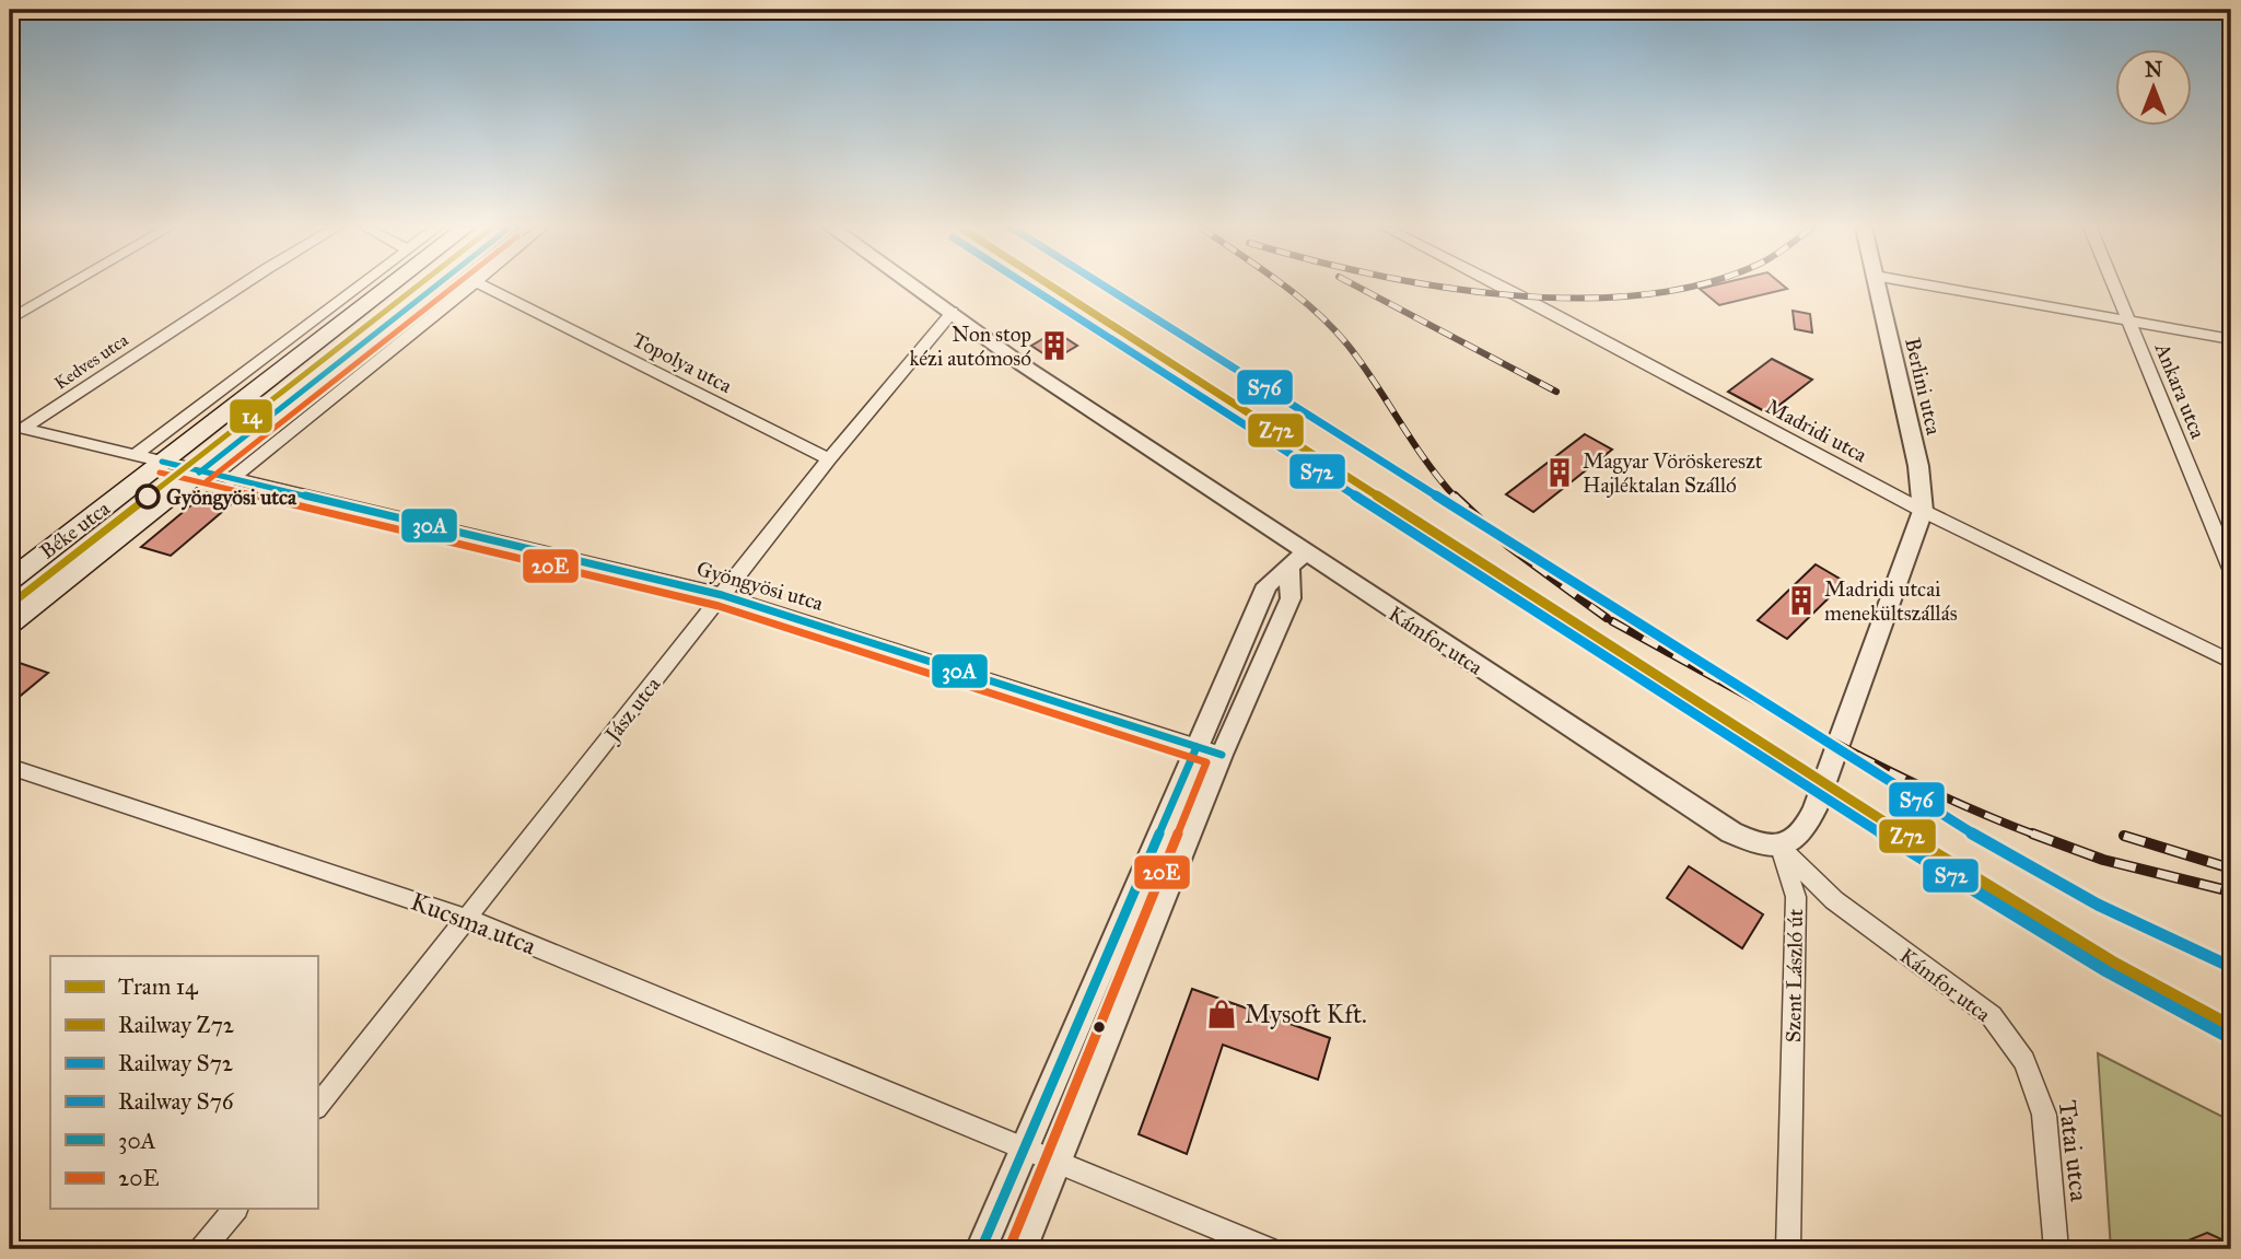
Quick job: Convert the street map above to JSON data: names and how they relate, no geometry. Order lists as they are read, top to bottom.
{
  "streets": {
    "main road": ["Béke utca"],
    "street": [
      "Kedves utca",
      "Topolya utca",
      "Berlini utca",
      "Ankara utca",
      "Madridi utca",
      "Gyöngyösi utca",
      "Kámfor utca",
      "Jász utca",
      "Kucsma utca",
      "Szent László út",
      "Tatai utca"
    ]
  },
  "crossings": [
    ["Kedves utca", "Gyöngyösi utca"],
    ["Topolya utca", "Jász utca"],
    ["Berlini utca", "Madridi utca"],
    ["Béke utca", "Gyöngyösi utca"],
    ["Gyöngyösi utca", "Jász utca"],
    ["Kámfor utca", "Jász utca"],
    ["Kámfor utca", "Szent László út"],
    ["Kámfor utca", "Tatai utca"],
    ["Jász utca", "Kucsma utca"]
  ],
  "places": {
    "building": ["Non stop kézi autómosó", "Magyar Vöröskereszt Hajléktalan Szálló", "Madridi utcai menekültszállás"],
    "other": ["Gyöngyösi utca"],
    "shop": ["Mysoft Kft."]
  },
  "lines": [
    "tram line 14",
    "rail line Z72",
    "rail line S72",
    "rail line S76",
    "transit line 30A",
    "transit line 20E"
  ],
  "legend": [
    "Tram 14",
    "Railway Z72",
    "Railway S72",
    "Railway S76",
    "30A",
    "20E"
  ],
  "north": "top"
}
